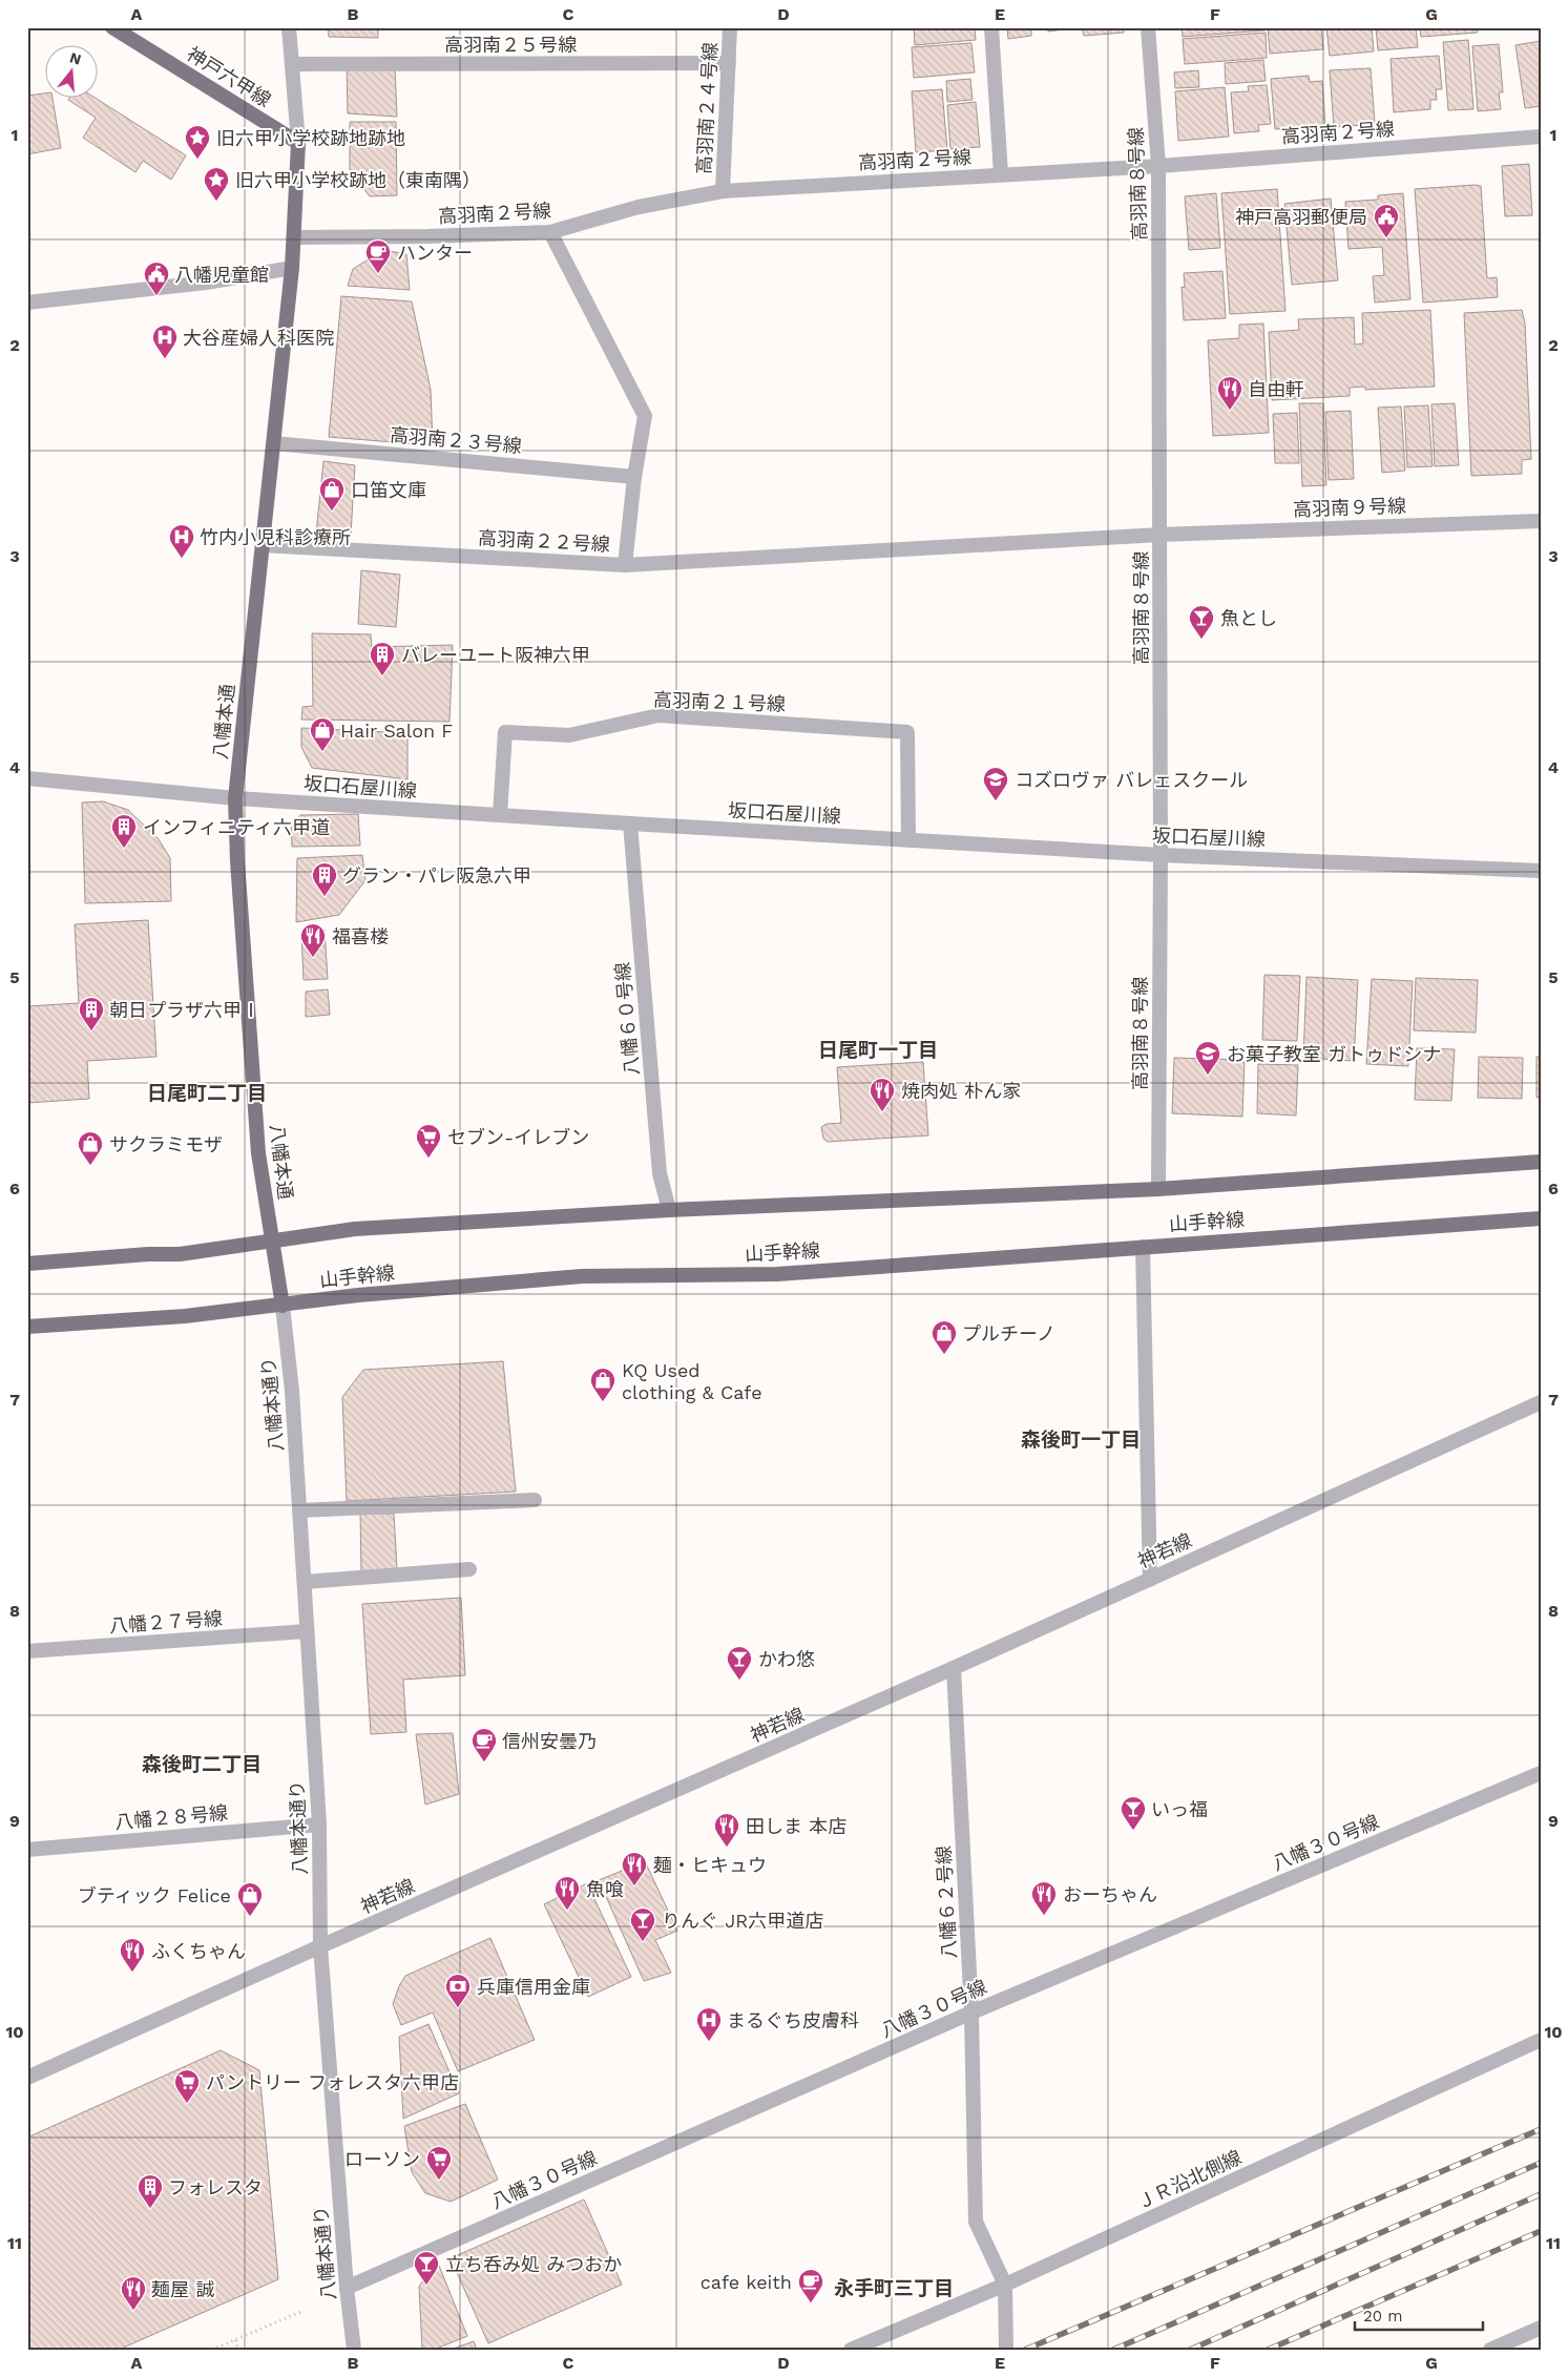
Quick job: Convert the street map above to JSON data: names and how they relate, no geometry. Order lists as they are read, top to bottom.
{
  "streets": {
    "main road": ["神戸六甲線", "八幡本通", "山手幹線"],
    "street": [
      "高羽南２５号線",
      "高羽南２４号線",
      "高羽南２号線",
      "高羽南８号線",
      "高羽南２３号線",
      "高羽南９号線",
      "高羽南２２号線",
      "高羽南２１号線",
      "坂口石屋川線",
      "八幡６０号線",
      "八幡本通り",
      "神若線",
      "八幡２７号線",
      "八幡２８号線",
      "八幡３０号線",
      "八幡６２号線",
      "ＪＲ沿北側線"
    ]
  },
  "crossings": [
    ["高羽南２５号線", "高羽南２４号線"],
    ["神戸六甲線", "八幡本通"],
    ["高羽南２４号線", "高羽南２号線"],
    ["高羽南２号線", "高羽南８号線"],
    ["高羽南２号線", "高羽南２２号線"],
    ["高羽南２号線", "八幡本通"],
    ["高羽南８号線", "高羽南９号線"],
    ["高羽南８号線", "坂口石屋川線"],
    ["高羽南８号線", "山手幹線"],
    ["高羽南２３号線", "高羽南２２号線"],
    ["高羽南２３号線", "八幡本通"],
    ["高羽南９号線", "高羽南２２号線"],
    ["高羽南２２号線", "八幡本通"],
    ["高羽南２１号線", "坂口石屋川線"],
    ["八幡本通", "坂口石屋川線"],
    ["八幡本通", "山手幹線"],
    ["八幡本通", "八幡本通り"],
    ["坂口石屋川線", "八幡６０号線"],
    ["八幡６０号線", "山手幹線"],
    ["山手幹線", "八幡本通り"],
    ["八幡本通り", "神若線"],
    ["八幡本通り", "八幡２７号線"],
    ["八幡本通り", "八幡２８号線"],
    ["八幡本通り", "八幡３０号線"],
    ["神若線", "八幡６２号線"],
    ["八幡３０号線", "八幡６２号線"],
    ["八幡６２号線", "ＪＲ沿北側線"]
  ],
  "districts": [
    "日尾町一丁目",
    "日尾町二丁目",
    "森後町一丁目",
    "森後町二丁目",
    "永手町三丁目"
  ],
  "places": {
    "place": ["旧六甲小学校跡地跡地", "旧六甲小学校跡地（東南隅）"],
    "public building": ["神戸高羽郵便局", "八幡児童館"],
    "cafe": ["ハンター", "信州安曇乃", "cafe keith"],
    "hospital": ["大谷産婦人科医院", "竹内小児科診療所", "まるぐち皮膚科"],
    "restaurant": [
      "自由軒",
      "福喜楼",
      "焼肉処 朴ん家",
      "田しま 本店",
      "麺・ヒキュウ",
      "魚喰",
      "おーちゃん",
      "ふくちゃん",
      "麺屋 誠"
    ],
    "shop": [
      "口笛文庫",
      "Hair Salon F",
      "サクラミモザ",
      "プルチーノ",
      "KQ Used clothing & Cafe",
      "ブティック Felice"
    ],
    "bar": [
      "魚とし",
      "かわ悠",
      "いっ福",
      "りんぐ JR六甲道店",
      "立ち呑み処 みつおか"
    ],
    "building": [
      "バレーユート阪神六甲",
      "インフィニティ六甲道",
      "グラン・パレ阪急六甲",
      "朝日プラザ六甲Ⅰ",
      "フォレスタ"
    ],
    "school or university": ["コズロヴァ バレェスクール", "お菓子教室 ガトゥドシナ"],
    "supermarket": ["セブン-イレブン", "パントリー フォレスタ六甲店", "ローソン"],
    "bank": ["兵庫信用金庫"]
  },
  "scale_bar": "20 m",
  "north": "top",
  "grid": {
    "columns": [
      "A",
      "B",
      "C",
      "D",
      "E",
      "F",
      "G"
    ],
    "rows": [
      "1",
      "2",
      "3",
      "4",
      "5",
      "6",
      "7",
      "8",
      "9",
      "10",
      "11"
    ]
  }
}
